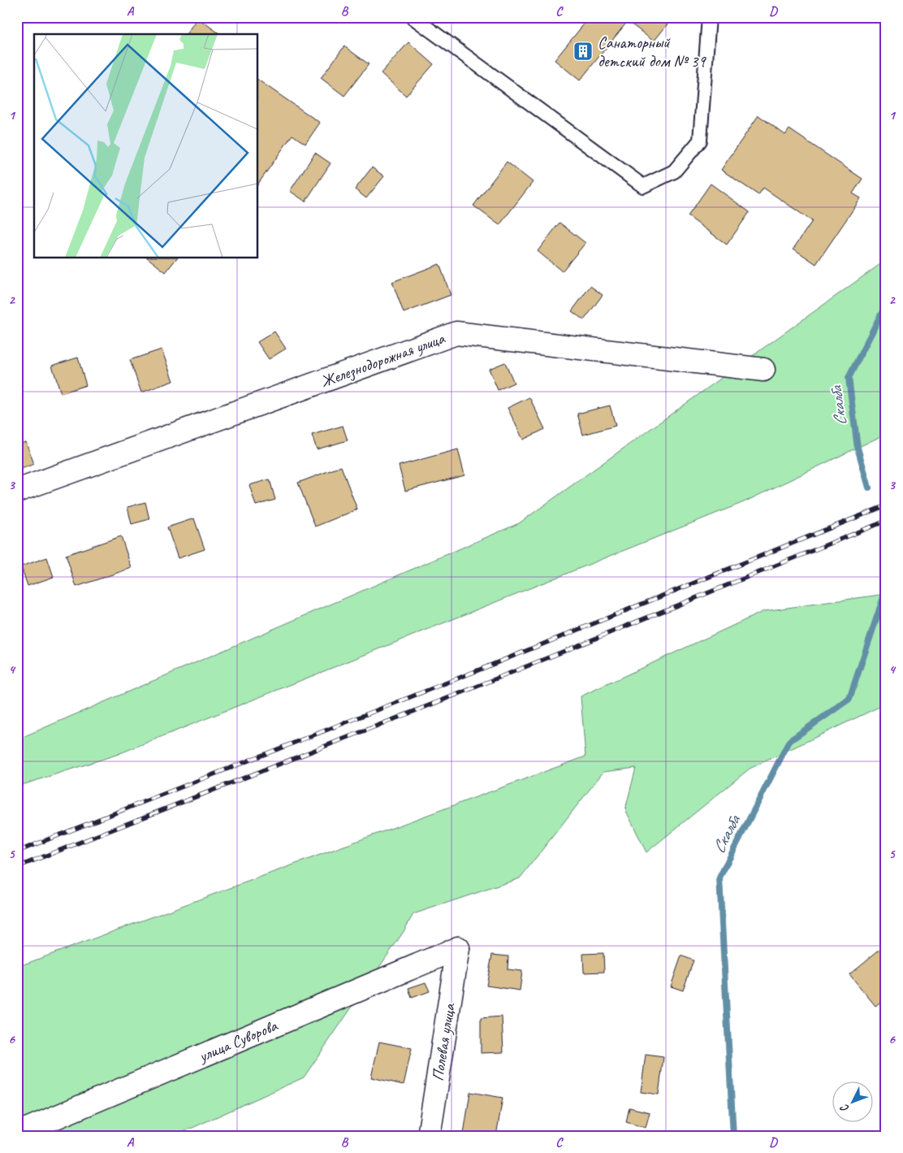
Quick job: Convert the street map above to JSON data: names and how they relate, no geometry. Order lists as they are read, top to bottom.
{
  "streets": {
    "street": ["Железнодорожная улица", "улица Суворова", "Полевая улица"]
  },
  "crossings": [
    ["улица Суворова", "Полевая улица"]
  ],
  "water": ["Скалба"],
  "places": {
    "building": ["Санаторный детский дом № 39"]
  },
  "north": "bottom left",
  "grid": {
    "columns": [
      "A",
      "B",
      "C",
      "D"
    ],
    "rows": [
      "1",
      "2",
      "3",
      "4",
      "5",
      "6"
    ]
  }
}
